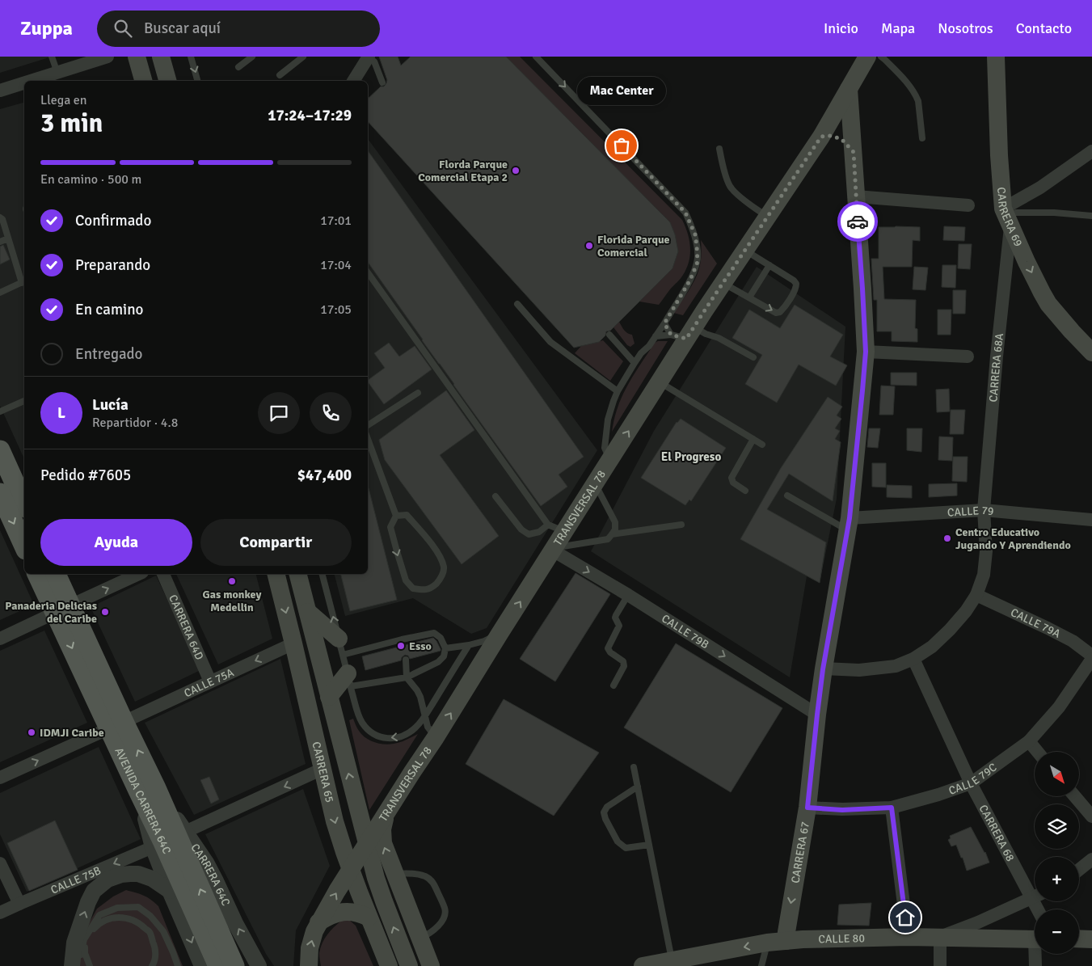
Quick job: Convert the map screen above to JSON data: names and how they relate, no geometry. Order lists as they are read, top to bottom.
{
  "streets": {
    "main road": [
      "CARRERA 69",
      "TRANSVERSAL 78",
      "CARRERA 65",
      "AVENIDA CARRERA 64C",
      "CARRERA 67",
      "CALLE 80"
    ],
    "street": [
      "CARRERA 68A",
      "CALLE 79",
      "CALLE 79A",
      "CARRERA 64D",
      "CALLE 79B",
      "CALLE 75A",
      "CALLE 79C",
      "CARRERA 68",
      "CARRERA 64C",
      "CALLE 75B"
    ]
  },
  "crossings": [
    ["CARRERA 69", "CARRERA 68A"],
    ["CARRERA 68A", "CALLE 79"],
    ["TRANSVERSAL 78", "CALLE 79B"],
    ["TRANSVERSAL 78", "CARRERA 65"],
    ["TRANSVERSAL 78", "CARRERA 67"],
    ["CALLE 79", "CARRERA 67"],
    ["CALLE 79A", "CALLE 79C"],
    ["CARRERA 64D", "CALLE 75A"],
    ["CALLE 79B", "CARRERA 67"],
    ["CALLE 75A", "CARRERA 65"],
    ["CALLE 75A", "AVENIDA CARRERA 64C"],
    ["CALLE 79C", "CARRERA 68"],
    ["CALLE 79C", "CARRERA 67"],
    ["AVENIDA CARRERA 64C", "CARRERA 64C"],
    ["CARRERA 67", "CALLE 80"]
  ],
  "one_way": ["TRANSVERSAL 78", "CALLE 79B", "CALLE 75B"],
  "districts": ["El Progreso"],
  "places": [
    "Mac Center",
    "Florda Parque Comercial Etapa 2",
    "Florida Parque Comercial",
    "Centro Educativo Jugando Y Aprendiendo",
    "Gas monkey Medellin",
    "Panaderia Delicias del Caribe",
    "Esso",
    "IDMJI Caribe"
  ],
  "north": "bottom right",
  "page": {
    "header": "Zuppa",
    "search": "Buscar aquí",
    "nav": [
      "Inicio",
      "Mapa",
      "Nosotros",
      "Contacto"
    ],
    "bubble": "Mac Center",
    "heading": ["3 min", "Llega en", "17:24–17:29"],
    "panel": [
      "Lucía",
      "Repartidor · 4.8",
      "Pedido #7605",
      "$47,400"
    ],
    "bar": "En camino · 500 m",
    "list": [
      ["Confirmado", "17:01"],
      ["Preparando", "17:04"],
      ["En camino", "17:05"],
      "Entregado"
    ],
    "round": "L",
    "buttons": ["Ayuda", "Compartir"],
    "map_buttons": ["+", "−"]
  }
}
